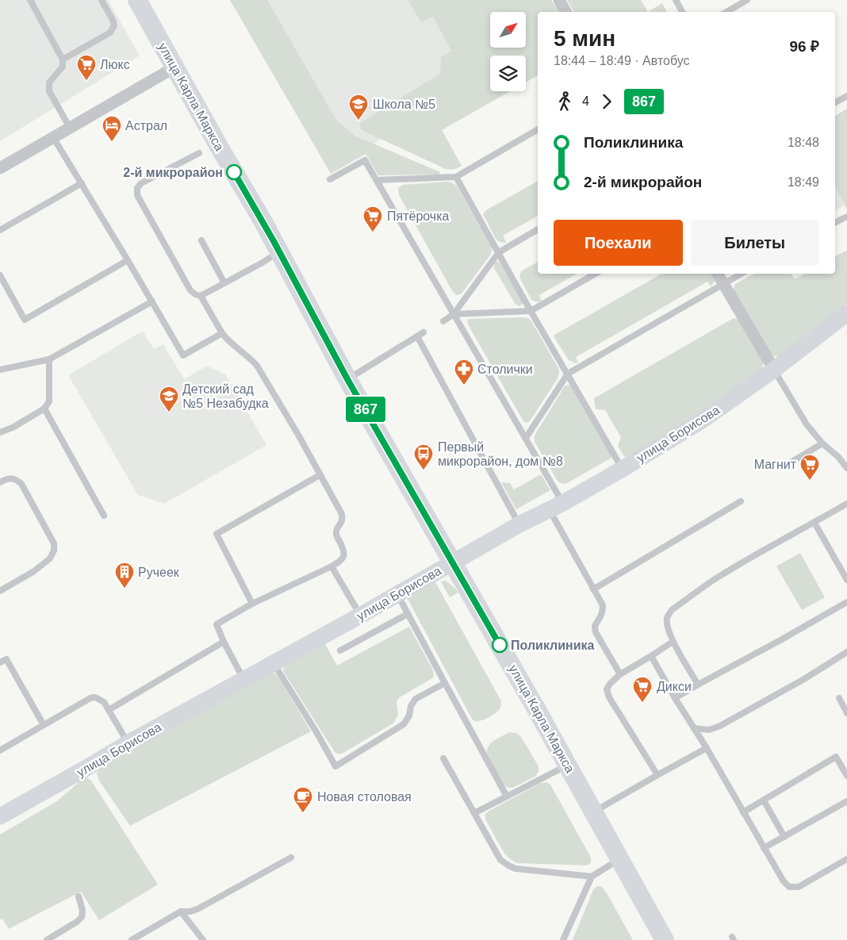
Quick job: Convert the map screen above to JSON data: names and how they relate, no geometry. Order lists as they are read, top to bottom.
{
  "streets": {
    "main road": ["улица Карла Маркса"],
    "street": ["улица Борисова"]
  },
  "crossings": [
    ["улица Карла Маркса", "улица Борисова"]
  ],
  "places": {
    "supermarket": [
      "Люкс",
      "Пятёрочка",
      "Магнит",
      "Дикси"
    ],
    "school or university": ["Школа №5", "Детский сад №5 Незабудка"],
    "hotel": ["Астрал"],
    "other": ["2-й микрорайон", "Поликлиника"],
    "pharmacy": ["Столички"],
    "bus stop": ["Первый микрорайон, дом №8"],
    "building": ["Ручеек"],
    "cafe": ["Новая столовая"]
  },
  "lines": ["bus line 867"],
  "north": "top right",
  "page": {
    "on_map": "867",
    "heading": ["5 мин", "18:44 – 18:49 · Автобус", "96 ₽"],
    "legs": ["4", "867"],
    "list": [
      {
        "name": "Поликлиника",
        "value": "18:48"
      },
      {
        "name": "2-й микрорайон",
        "value": "18:49"
      }
    ],
    "buttons": ["Поехали", "Билеты"]
  }
}
